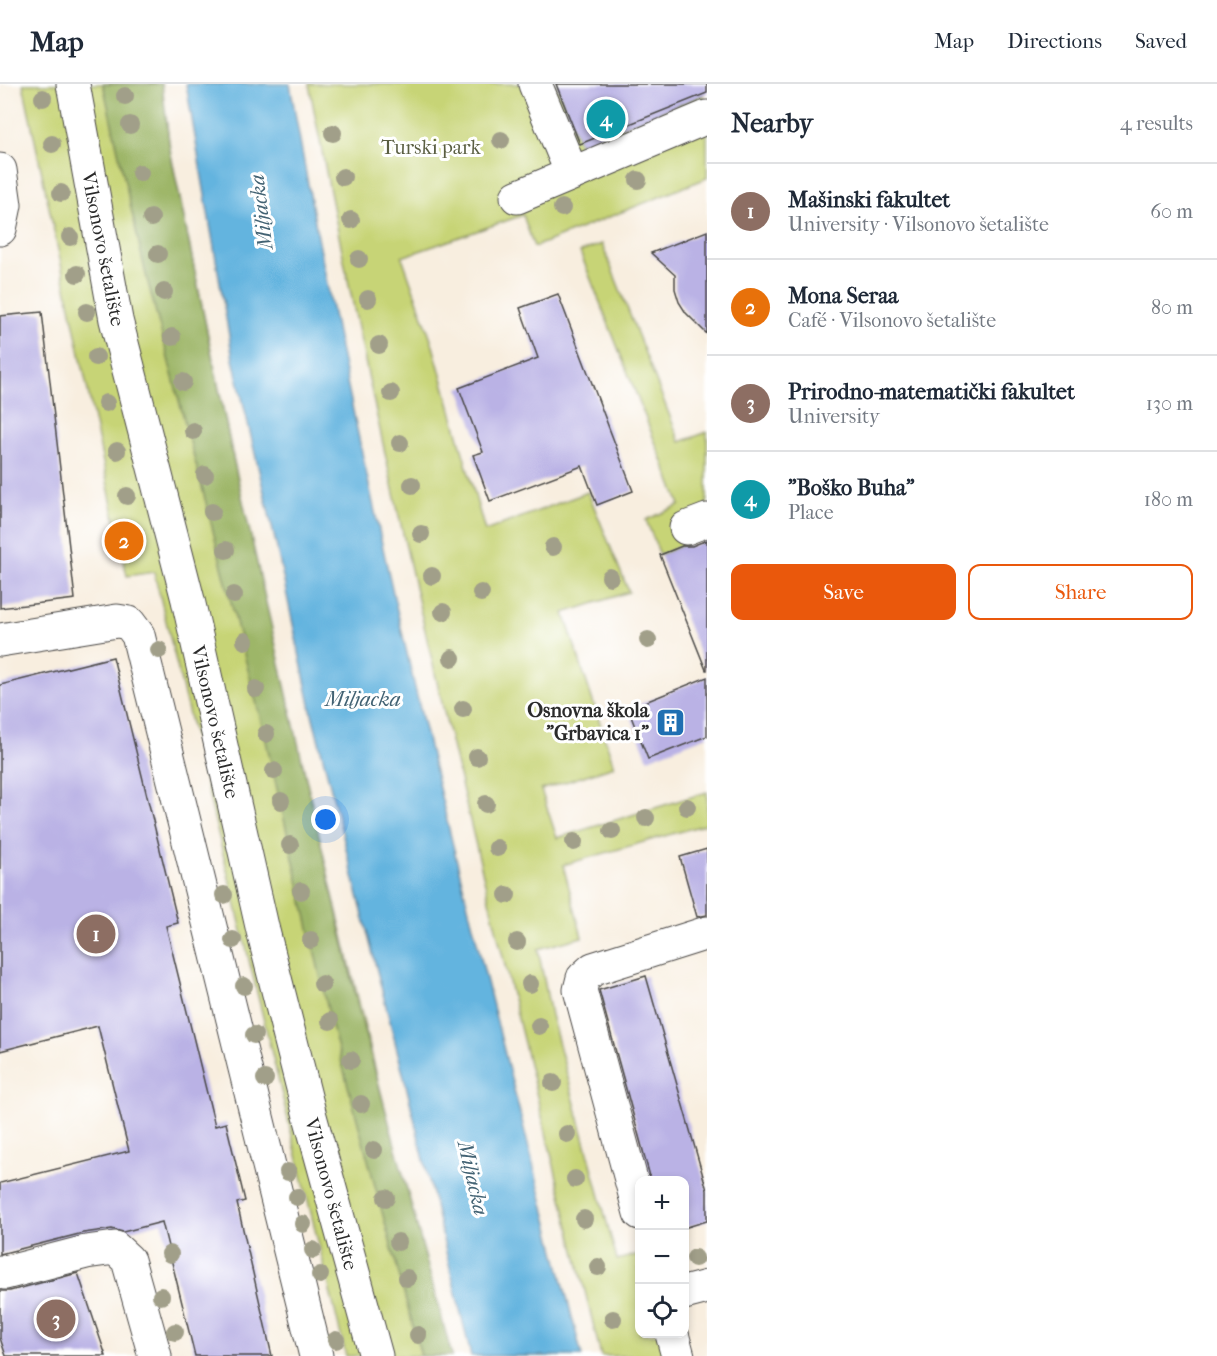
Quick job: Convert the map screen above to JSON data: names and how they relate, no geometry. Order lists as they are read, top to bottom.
{
  "streets": {
    "street": ["Vilsonovo šetalište"]
  },
  "water": ["Miljacka"],
  "parks": ["Turski park"],
  "places": {
    "building": ["Osnovna škola \"Grbavica 1\""]
  },
  "page": {
    "header": "Map",
    "nav": ["Map", "Directions", "Saved"],
    "heading": ["Nearby", "4 results"],
    "pins": [
      "4",
      "2",
      "1",
      "3"
    ],
    "list": [
      {
        "mark": "1",
        "name": "Mašinski fakultet",
        "note": "University · Vilsonovo šetalište",
        "value": "60 m"
      },
      {
        "mark": "2",
        "name": "Mona Seraa",
        "note": "Café · Vilsonovo šetalište",
        "value": "80 m"
      },
      {
        "mark": "3",
        "name": "Prirodno-matematički fakultet",
        "note": "University",
        "value": "130 m"
      },
      {
        "mark": "4",
        "name": "\"Boško Buha\"",
        "note": "Place",
        "value": "180 m"
      }
    ],
    "buttons": ["Save", "Share"],
    "map_buttons": ["+", "−"]
  }
}
